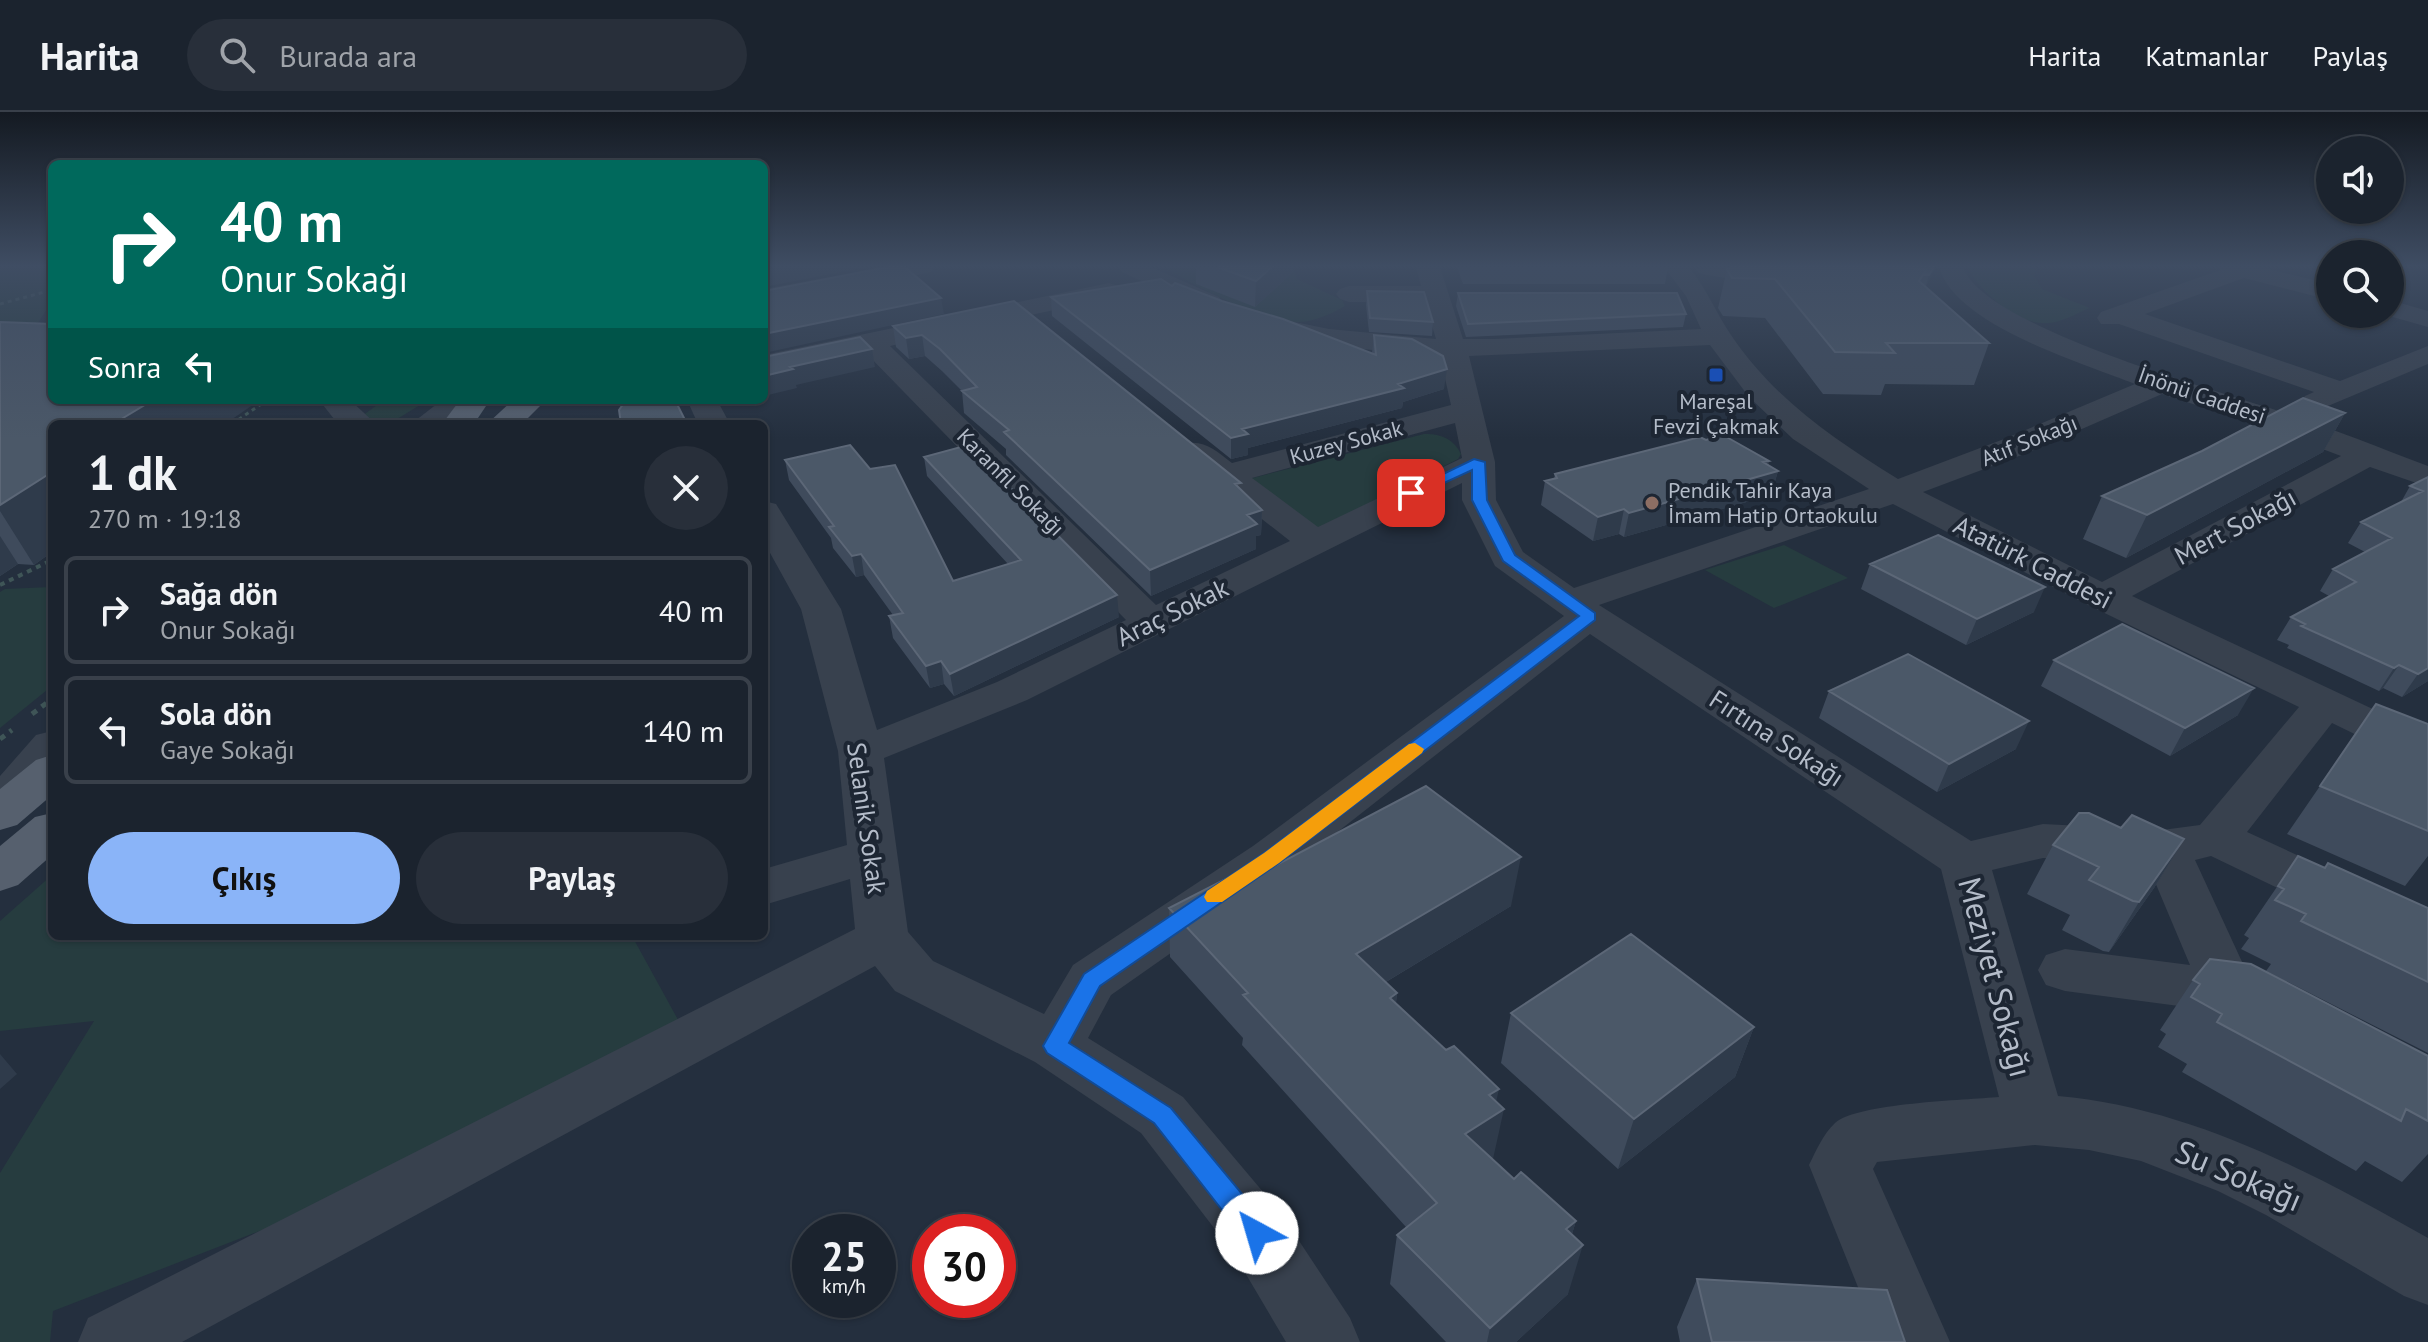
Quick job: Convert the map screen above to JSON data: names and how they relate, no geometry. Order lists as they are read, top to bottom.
{
  "streets": {
    "street": [
      "İnönü Caddesi",
      "Atıf Sokağı",
      "Kuzey Sokak",
      "Karanfil Sokağı",
      "Mert Sokağı",
      "Atatürk Caddesi",
      "Araç Sokak",
      "Fırtına Sokağı",
      "Selanik Sokak",
      "Meziyet Sokağı",
      "Su Sokağı"
    ]
  },
  "crossings": [
    ["İnönü Caddesi", "Atıf Sokağı"],
    ["İnönü Caddesi", "Mert Sokağı"],
    ["Atıf Sokağı", "Atatürk Caddesi"],
    ["Atıf Sokağı", "Fırtına Sokağı"],
    ["Kuzey Sokak", "Fırtına Sokağı"],
    ["Karanfil Sokağı", "Araç Sokak"],
    ["Mert Sokağı", "Atatürk Caddesi"],
    ["Araç Sokak", "Fırtına Sokağı"],
    ["Araç Sokak", "Selanik Sokak"],
    ["Fırtına Sokağı", "Meziyet Sokağı"],
    ["Meziyet Sokağı", "Su Sokağı"]
  ],
  "places": {
    "transit": ["Mareşal Fevzi̇ Çakmak"],
    "other": ["Pendik Tahir Kaya İmam Hatip Ortaokulu"]
  },
  "page": {
    "header": "Harita",
    "search": "Burada ara",
    "nav": ["Harita", "Katmanlar", "Paylaş"],
    "turn": ["40 m", "Onur Sokağı"],
    "then": "Sonra",
    "heading": ["1 dk", "270 m · 19:18"],
    "list": [
      {
        "name": "Sağa dön",
        "note": "Onur Sokağı",
        "value": "40 m"
      },
      {
        "name": "Sola dön",
        "note": "Gaye Sokağı",
        "value": "140 m"
      }
    ],
    "buttons": ["Çıkış", "Paylaş"],
    "speed": "25 km/h",
    "limit": "30"
  }
}
